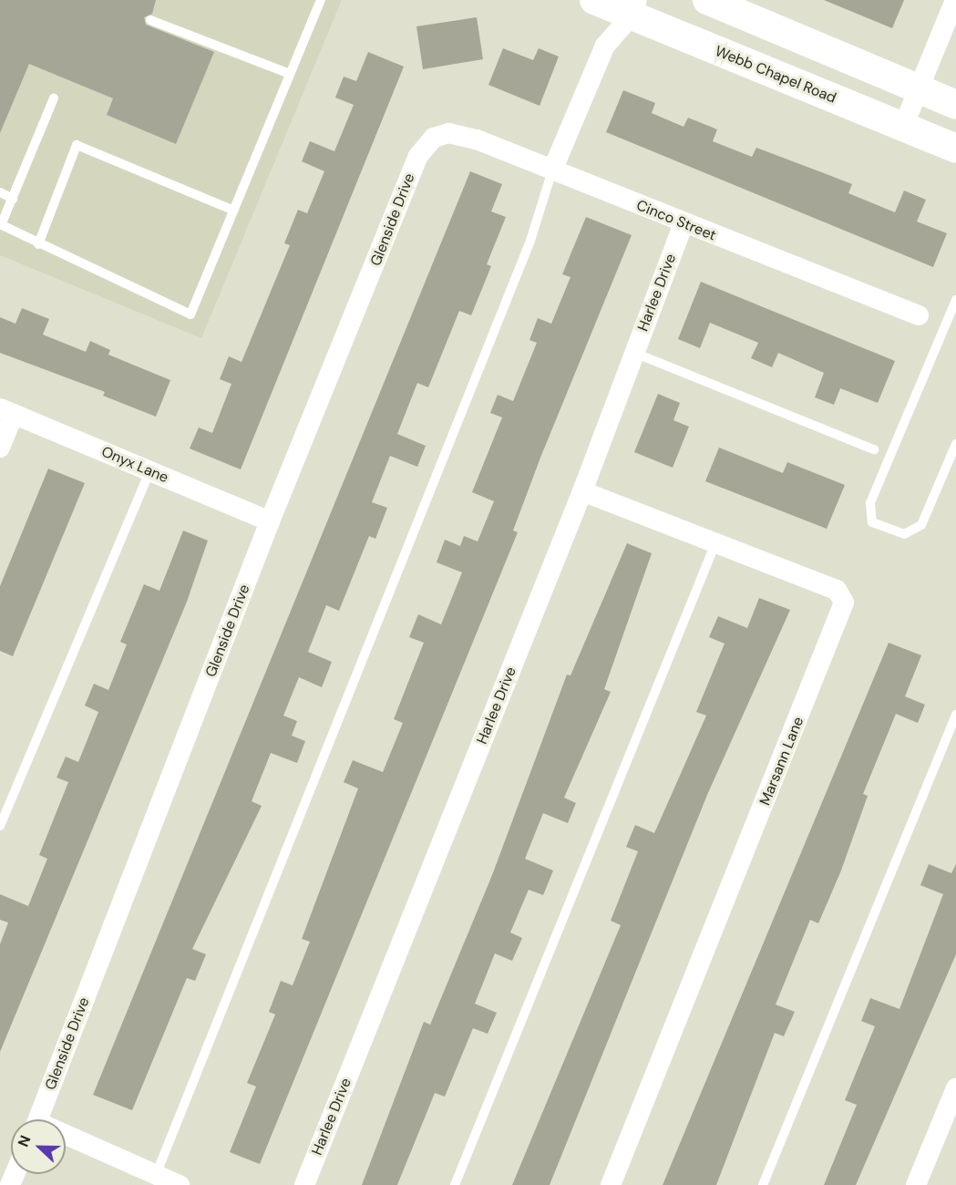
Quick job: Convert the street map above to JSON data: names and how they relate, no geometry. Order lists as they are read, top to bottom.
{
  "streets": {
    "main road": ["Webb Chapel Road"],
    "street": [
      "Glenside Drive",
      "Cinco Street",
      "Harlee Drive",
      "Onyx Lane",
      "Marsann Lane"
    ]
  },
  "crossings": [
    ["Glenside Drive", "Cinco Street"],
    ["Glenside Drive", "Onyx Lane"],
    ["Cinco Street", "Harlee Drive"],
    ["Harlee Drive", "Marsann Lane"]
  ],
  "north": "left"
}
